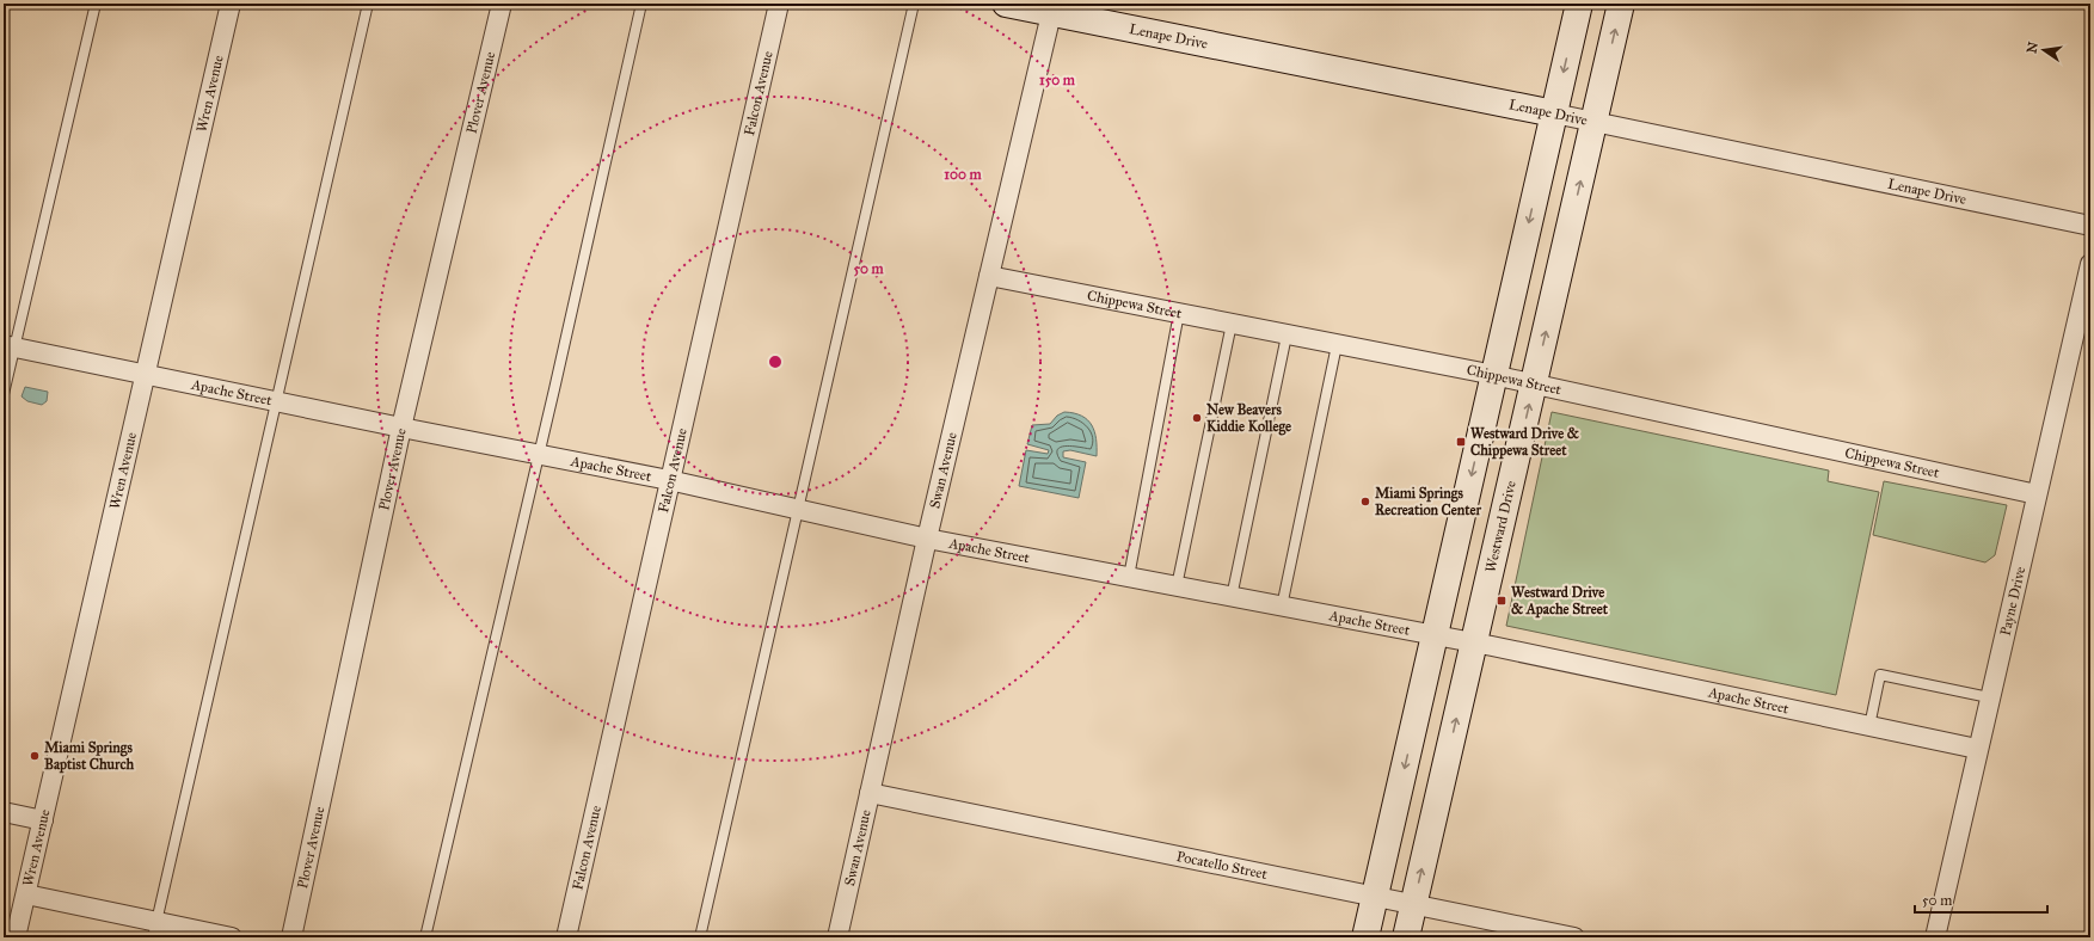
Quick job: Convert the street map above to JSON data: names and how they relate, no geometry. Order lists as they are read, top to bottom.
{
  "streets": {
    "street": [
      "Lenape Drive",
      "Wren Avenue",
      "Plover Avenue",
      "Falcon Avenue",
      "Chippewa Street",
      "Apache Street",
      "Swan Avenue",
      "Westward Drive",
      "Payne Drive",
      "Pocatello Street"
    ]
  },
  "crossings": [
    ["Lenape Drive", "Swan Avenue"],
    ["Lenape Drive", "Westward Drive"],
    ["Wren Avenue", "Apache Street"],
    ["Plover Avenue", "Apache Street"],
    ["Falcon Avenue", "Apache Street"],
    ["Chippewa Street", "Swan Avenue"],
    ["Chippewa Street", "Westward Drive"],
    ["Chippewa Street", "Payne Drive"],
    ["Apache Street", "Swan Avenue"],
    ["Apache Street", "Westward Drive"],
    ["Apache Street", "Payne Drive"],
    ["Swan Avenue", "Pocatello Street"],
    ["Westward Drive", "Pocatello Street"]
  ],
  "places": {
    "other": ["New Beavers Kiddie Kollege", "Miami Springs Recreation Center", "Miami Springs Baptist Church"],
    "transit": ["Westward Drive & Chippewa Street", "Westward Drive & Apache Street"]
  },
  "scale_bar": "50 m",
  "north": "left",
  "rings": ["150 m", "100 m", "50 m"]
}
